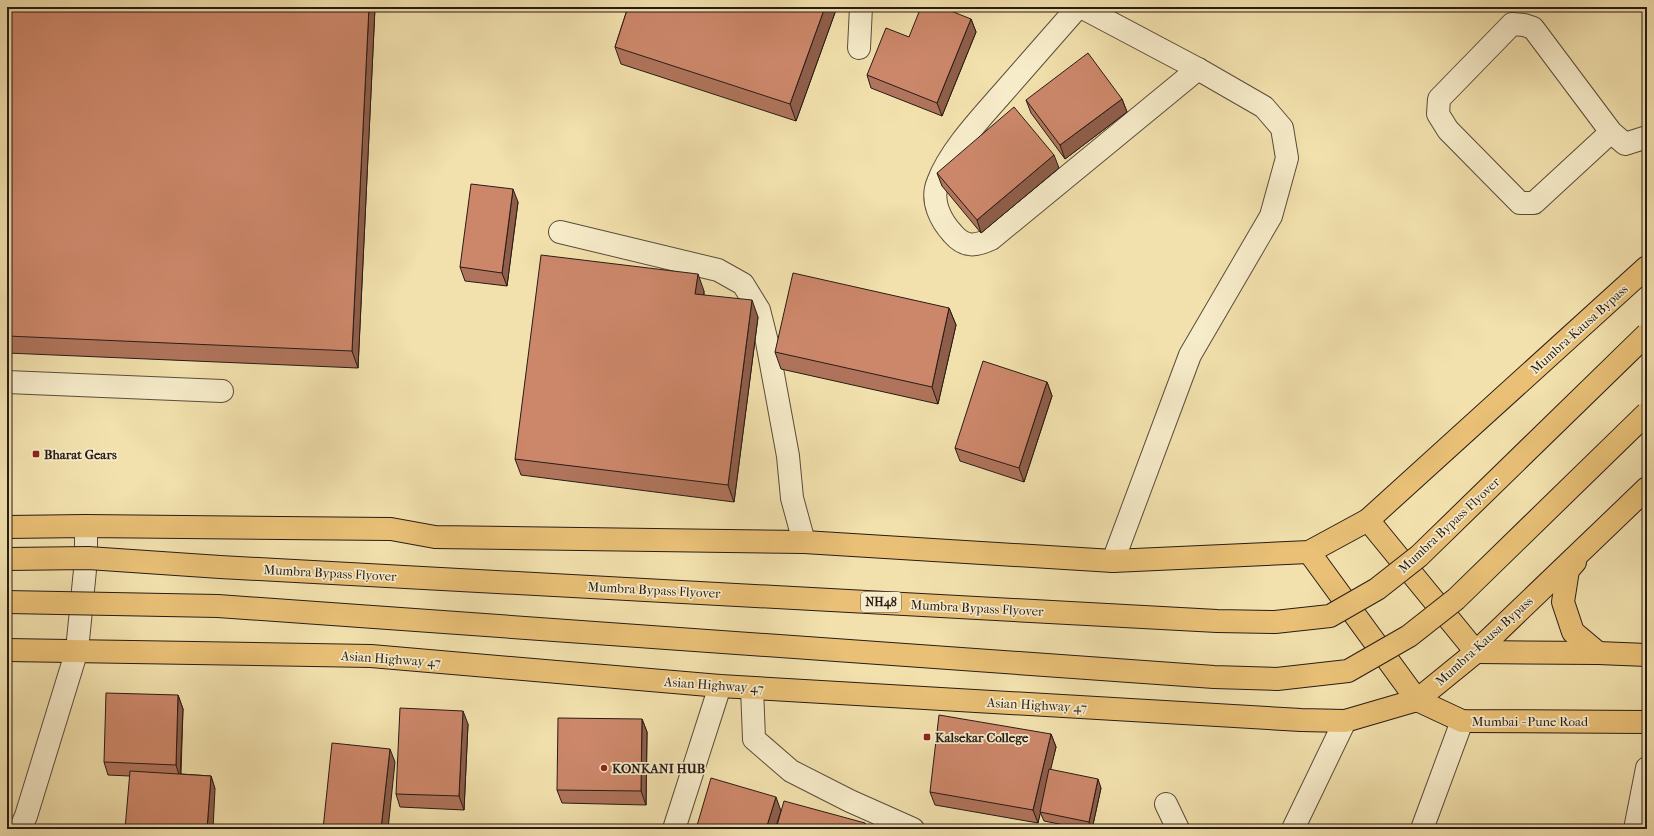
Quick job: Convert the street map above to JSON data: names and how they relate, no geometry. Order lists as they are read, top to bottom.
{
  "streets": {
    "main road": [
      "Mumbra-Kausa Bypass",
      "Mumbra Bypass Flyover",
      "NH48",
      "Asian Highway 47",
      "Mumbai - Pune Road"
    ]
  },
  "crossings": [
    ["Mumbra-Kausa Bypass", "Asian Highway 47"],
    ["Mumbra-Kausa Bypass", "Mumbai - Pune Road"],
    ["Asian Highway 47", "Mumbai - Pune Road"]
  ],
  "places": {
    "transit": ["Bharat Gears", "Kalsekar College"],
    "other": ["KONKANI HUB"]
  }
}
